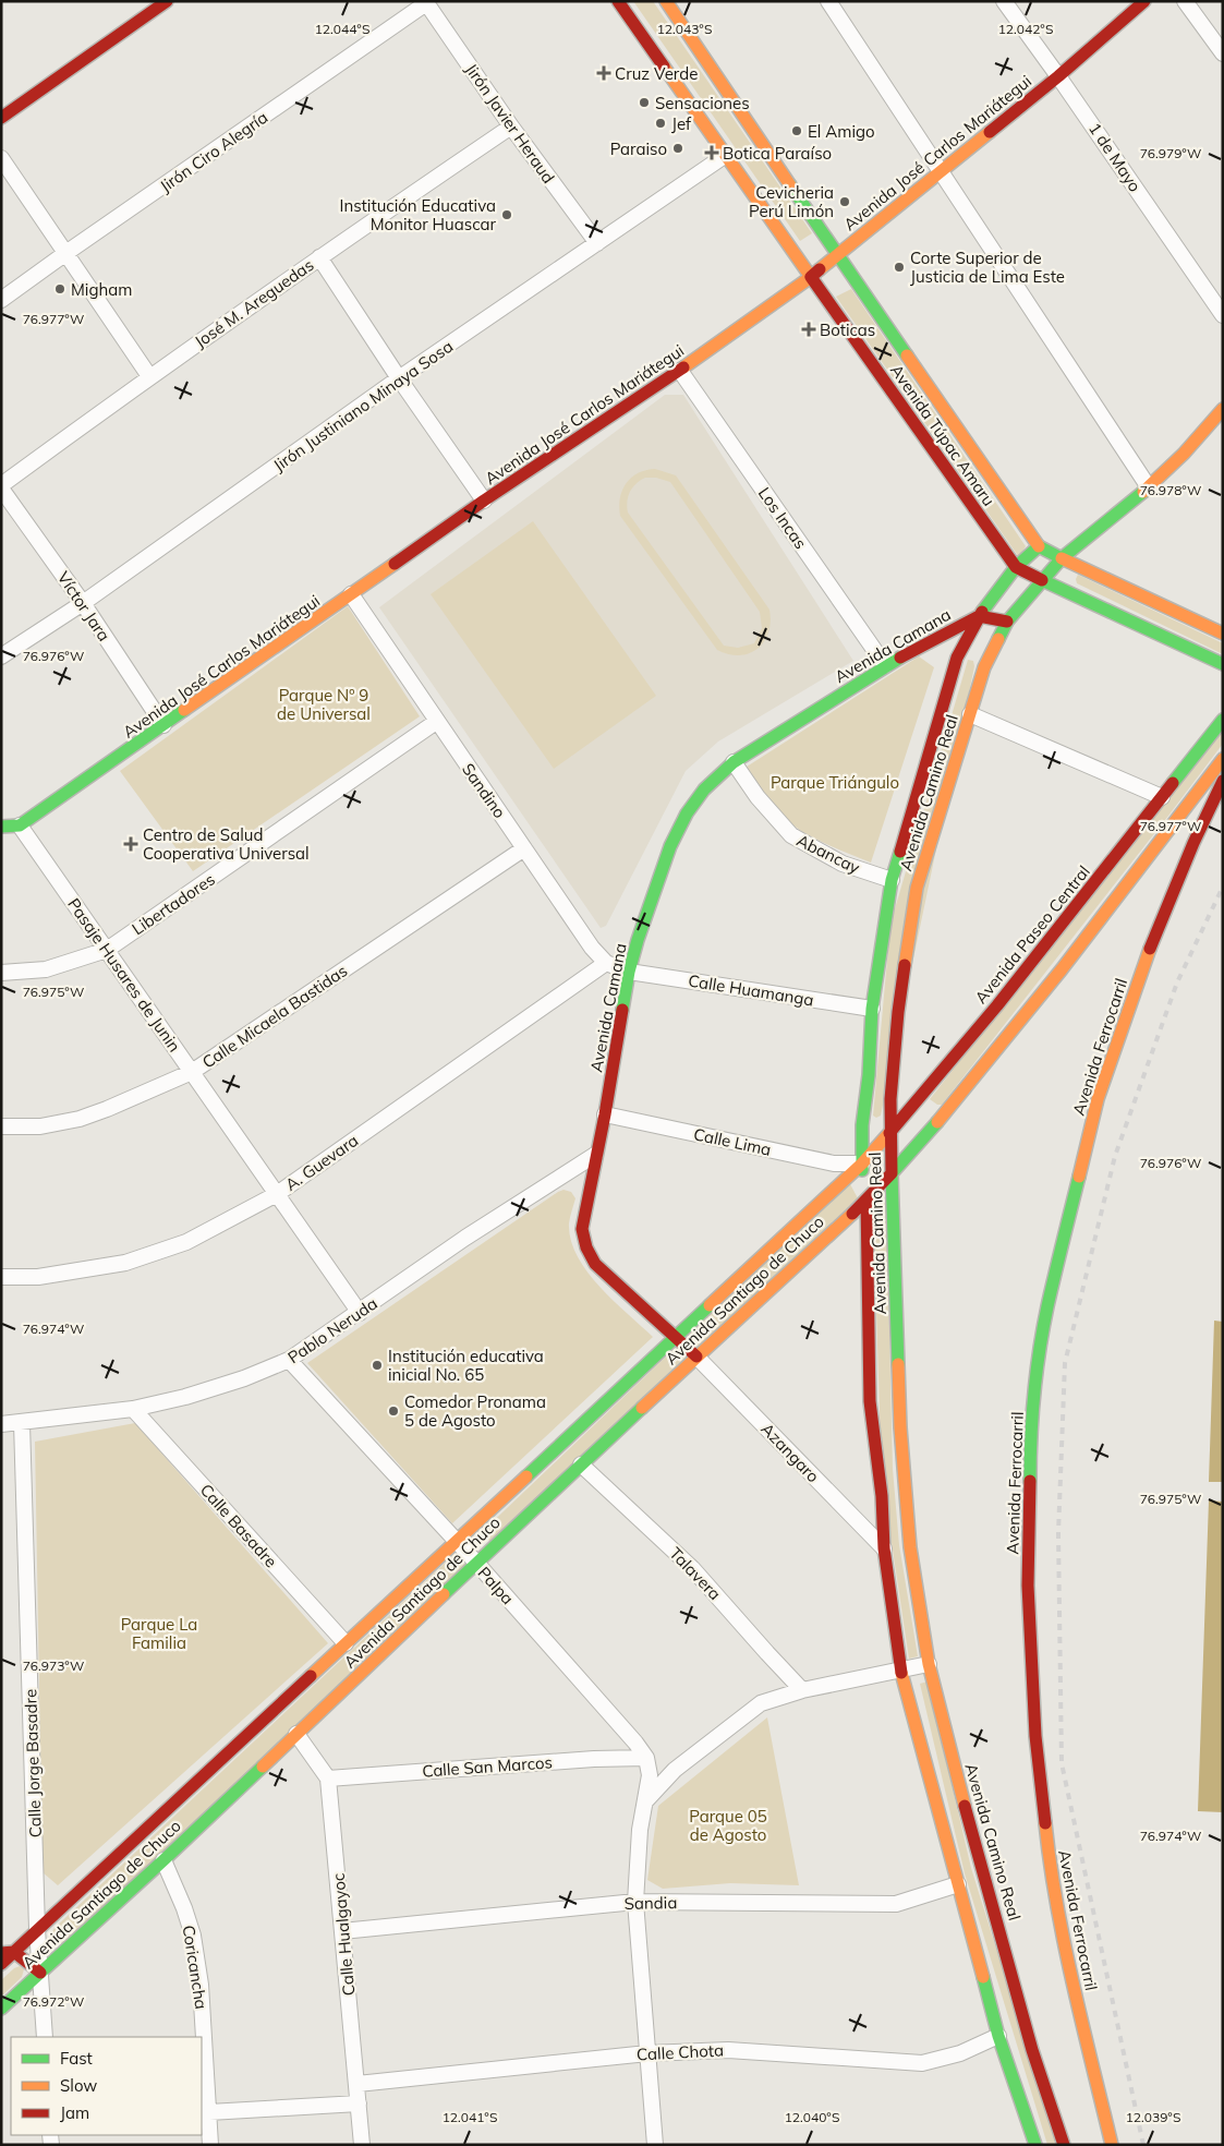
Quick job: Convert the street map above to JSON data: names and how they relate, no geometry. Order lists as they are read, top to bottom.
{
  "streets": {
    "main road": [
      "Avenida José Carlos Mariátegui",
      "Avenida Túpac Amaru",
      "Avenida Camana",
      "Avenida Camino Real",
      "Avenida Paseo Central",
      "Avenida Ferrocarril",
      "Avenida Santiago de Chuco"
    ],
    "street": [
      "Jirón Javier Heraud",
      "Jirón Ciro Alegría",
      "1 de Mayo",
      "José M. Areguedas",
      "Jirón Justiniano Minaya Sosa",
      "Los Incas",
      "Víctor Jara",
      "Sandino",
      "Abancay",
      "Libertadores",
      "Pasaje Husares de Junin",
      "Calle Huamanga",
      "Calle Micaela Bastidas",
      "Calle Lima",
      "A. Guevara",
      "Pablo Neruda",
      "Azangaro",
      "Calle Basadre",
      "Talavera",
      "Palpa",
      "Calle Jorge Basadre",
      "Calle San Marcos",
      "Sandia",
      "Calle Hualgayoc",
      "Coricancha",
      "Calle Chota"
    ]
  },
  "crossings": [
    ["Jirón Javier Heraud", "Jirón Ciro Alegría"],
    ["Jirón Javier Heraud", "José M. Areguedas"],
    ["Jirón Javier Heraud", "Jirón Justiniano Minaya Sosa"],
    ["Avenida José Carlos Mariátegui", "1 de Mayo"],
    ["Avenida José Carlos Mariátegui", "Avenida Túpac Amaru"],
    ["Avenida José Carlos Mariátegui", "Los Incas"],
    ["Avenida José Carlos Mariátegui", "Víctor Jara"],
    ["Avenida José Carlos Mariátegui", "Sandino"],
    ["Avenida José Carlos Mariátegui", "Pasaje Husares de Junin"],
    ["José M. Areguedas", "Víctor Jara"],
    ["Jirón Justiniano Minaya Sosa", "Avenida Túpac Amaru"],
    ["Jirón Justiniano Minaya Sosa", "Víctor Jara"],
    ["Avenida Túpac Amaru", "Avenida Camino Real"],
    ["Los Incas", "Avenida Camana"],
    ["Avenida Camana", "Sandino"],
    ["Avenida Camana", "Avenida Camino Real"],
    ["Avenida Camana", "Abancay"],
    ["Avenida Camana", "Calle Huamanga"],
    ["Avenida Camana", "Calle Lima"],
    ["Avenida Camana", "Avenida Santiago de Chuco"],
    ["Avenida Camana", "Pablo Neruda"],
    ["Avenida Camana", "Azangaro"],
    ["Sandino", "Libertadores"],
    ["Sandino", "Calle Huamanga"],
    ["Sandino", "Calle Micaela Bastidas"],
    ["Sandino", "A. Guevara"],
    ["Avenida Camino Real", "Abancay"],
    ["Avenida Camino Real", "Avenida Paseo Central"],
    ["Avenida Camino Real", "Calle Huamanga"],
    ["Avenida Camino Real", "Calle Lima"],
    ["Avenida Camino Real", "Avenida Santiago de Chuco"],
    ["Avenida Camino Real", "Azangaro"],
    ["Avenida Camino Real", "Sandia"],
    ["Avenida Camino Real", "Calle Chota"],
    ["Libertadores", "Pasaje Husares de Junin"],
    ["Avenida Paseo Central", "Calle Lima"],
    ["Avenida Paseo Central", "Avenida Santiago de Chuco"],
    ["Pasaje Husares de Junin", "Calle Micaela Bastidas"],
    ["Pasaje Husares de Junin", "A. Guevara"],
    ["Pasaje Husares de Junin", "Pablo Neruda"],
    ["Calle Lima", "Avenida Santiago de Chuco"],
    ["Avenida Santiago de Chuco", "Azangaro"],
    ["Avenida Santiago de Chuco", "Calle Basadre"],
    ["Avenida Santiago de Chuco", "Talavera"],
    ["Avenida Santiago de Chuco", "Palpa"],
    ["Avenida Santiago de Chuco", "Calle Jorge Basadre"],
    ["Avenida Santiago de Chuco", "Calle Hualgayoc"],
    ["Avenida Santiago de Chuco", "Coricancha"],
    ["Pablo Neruda", "Calle Basadre"],
    ["Pablo Neruda", "Palpa"],
    ["Pablo Neruda", "Calle Jorge Basadre"],
    ["Palpa", "Calle San Marcos"],
    ["Calle San Marcos", "Calle Hualgayoc"],
    ["Sandia", "Calle Hualgayoc"],
    ["Calle Hualgayoc", "Calle Chota"]
  ],
  "parks": [
    "Parque Nº 9 de Universal",
    "Parque Triángulo",
    "Parque La Familia",
    "Parque 05 de Agosto"
  ],
  "places": {
    "health": [
      "Cruz Verde",
      "Botica Paraíso",
      "Boticas",
      "Centro de Salud Cooperativa Universal"
    ],
    "other": [
      "Sensaciones",
      "Jef",
      "El Amigo",
      "Paraiso",
      "Cevicheria Perú Limón",
      "Institución Educativa Monitor Huascar",
      "Corte Superior de Justicia de Lima Este",
      "Migham",
      "Institución educativa inicial No. 65",
      "Comedor Pronama 5 de Agosto"
    ]
  },
  "legend": ["Fast", "Slow", "Jam"],
  "coordinates": [
    "12.044°S",
    "12.043°S",
    "12.042°S",
    "76.979°W",
    "76.977°W",
    "76.978°W",
    "76.976°W",
    "76.975°W",
    "76.974°W",
    "76.973°W",
    "76.972°W",
    "12.041°S",
    "12.040°S",
    "12.039°S"
  ]
}
